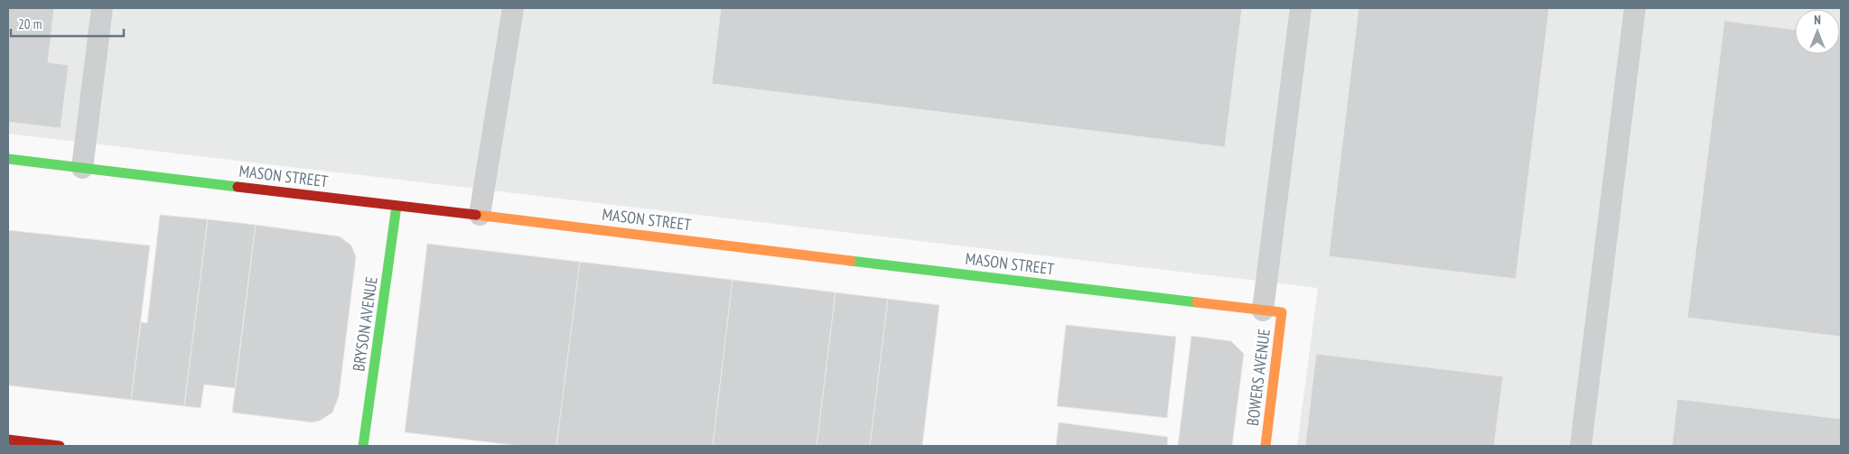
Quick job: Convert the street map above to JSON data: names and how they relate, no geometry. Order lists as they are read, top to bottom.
{
  "streets": {
    "street": ["MASON STREET", "BRYSON AVENUE", "BOWERS AVENUE"]
  },
  "crossings": [
    ["MASON STREET", "BRYSON AVENUE"],
    ["MASON STREET", "BOWERS AVENUE"]
  ],
  "scale_bar": "20 m",
  "north": "top"
}
